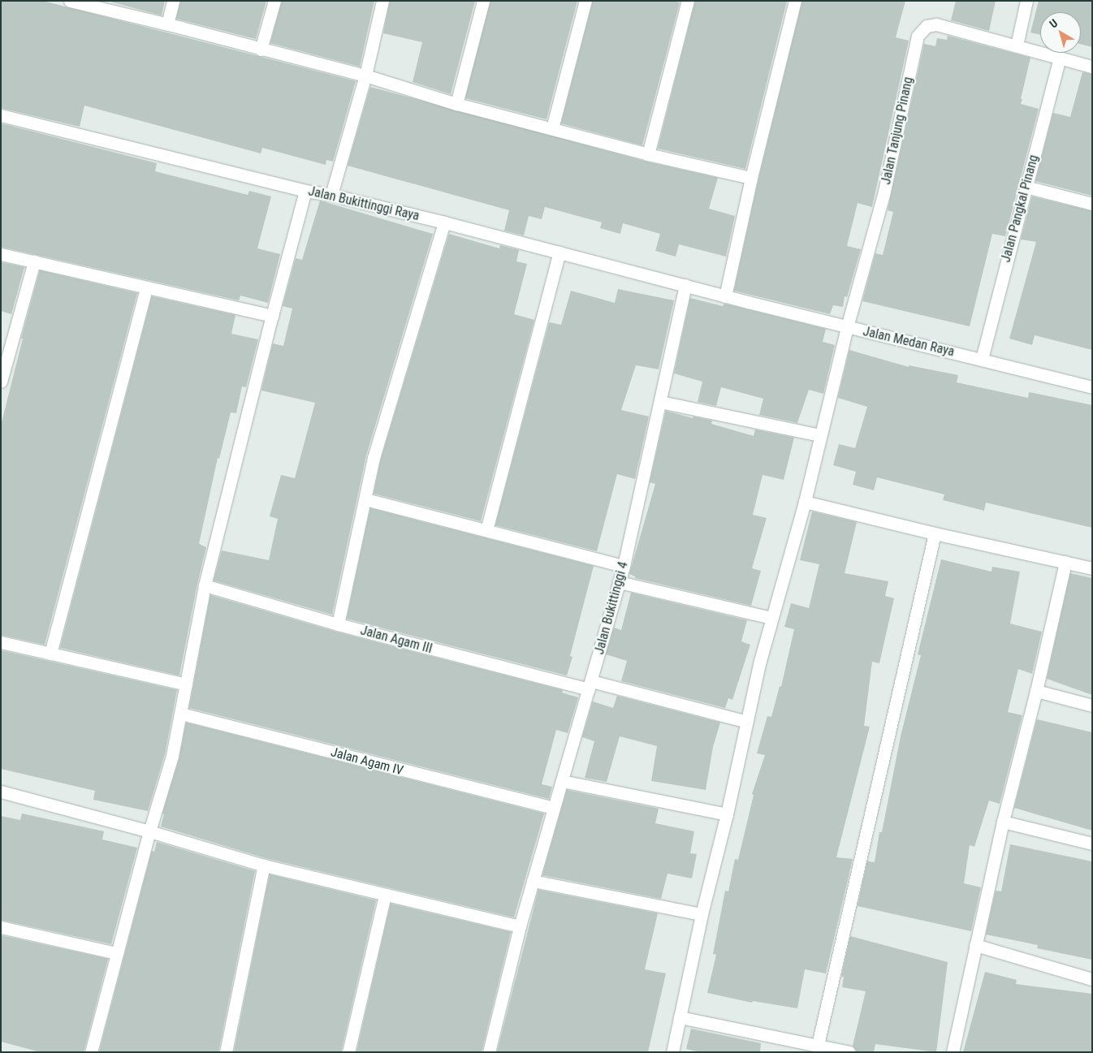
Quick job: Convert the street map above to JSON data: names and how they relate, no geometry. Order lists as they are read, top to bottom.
{
  "streets": {
    "street": [
      "Jalan Tanjung Pinang",
      "Jalan Bukittinggi Raya",
      "Jalan Pangkal Pinang",
      "Jalan Medan Raya",
      "Jalan Bukittinggi 4",
      "Jalan Agam III",
      "Jalan Agam IV"
    ]
  },
  "crossings": [
    ["Jalan Tanjung Pinang", "Jalan Medan Raya"],
    ["Jalan Bukittinggi Raya", "Jalan Medan Raya"],
    ["Jalan Bukittinggi Raya", "Jalan Bukittinggi 4"],
    ["Jalan Pangkal Pinang", "Jalan Medan Raya"],
    ["Jalan Bukittinggi 4", "Jalan Agam III"],
    ["Jalan Bukittinggi 4", "Jalan Agam IV"]
  ],
  "north": "top left"
}
